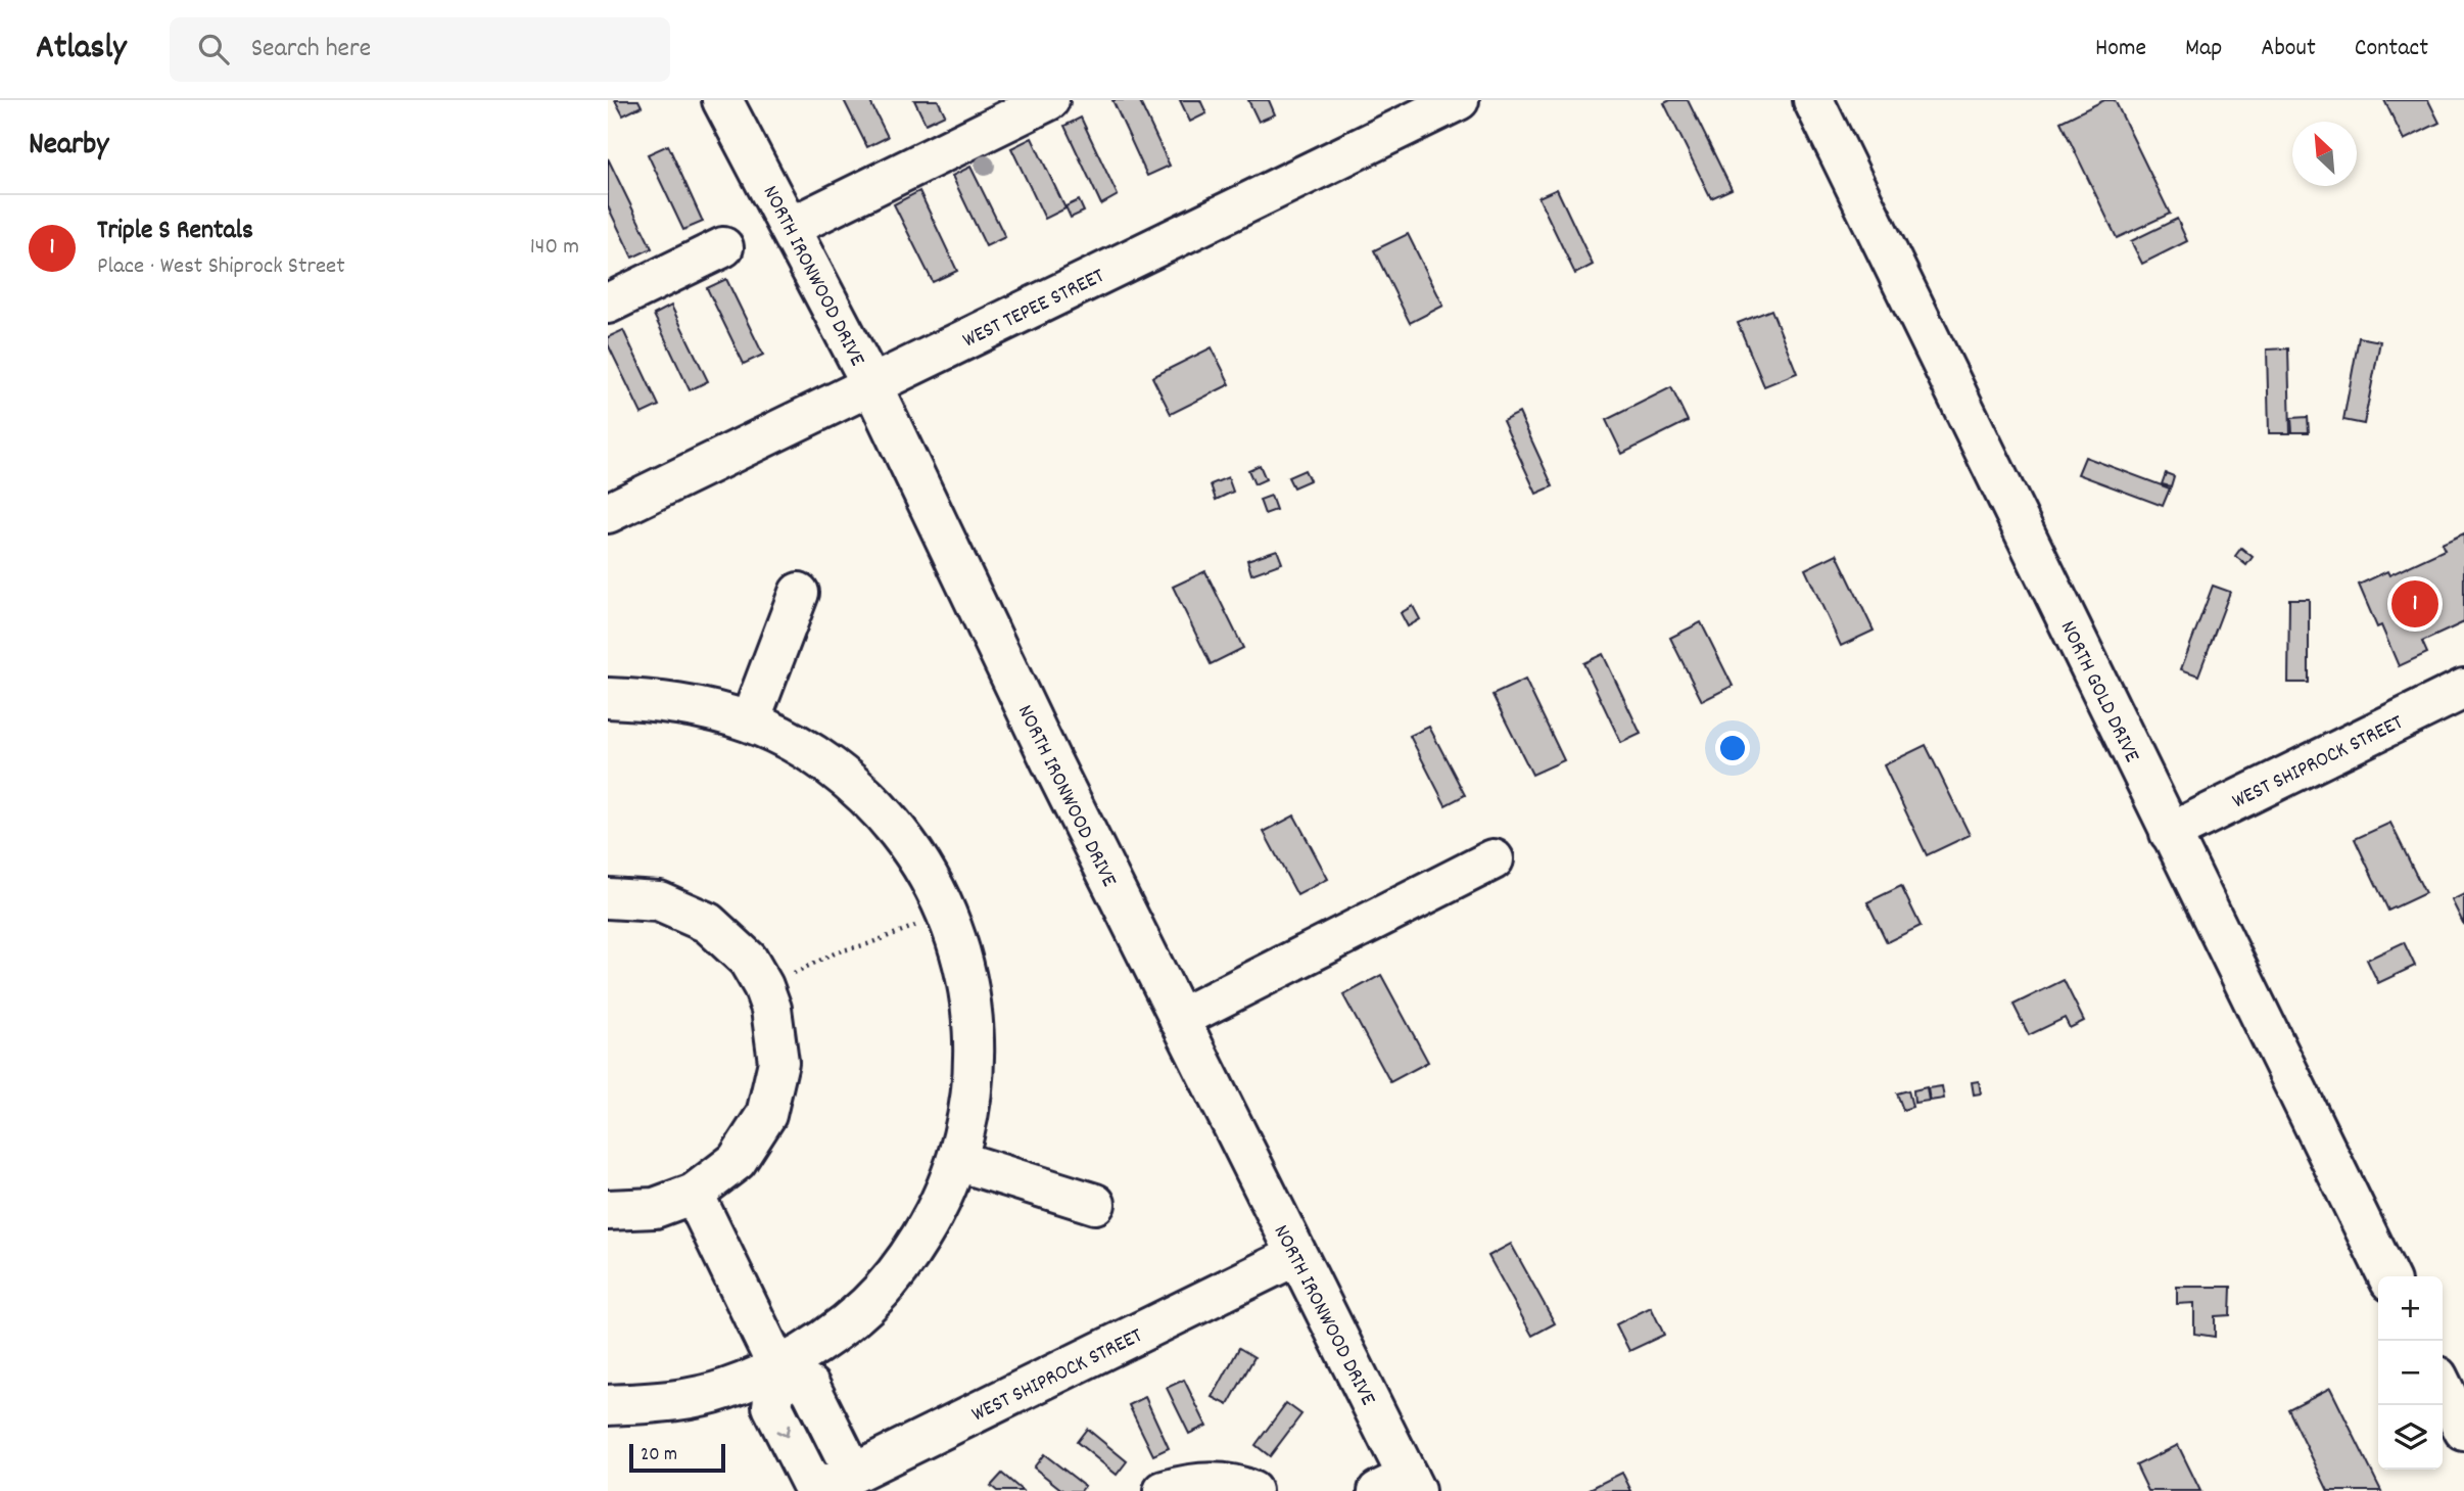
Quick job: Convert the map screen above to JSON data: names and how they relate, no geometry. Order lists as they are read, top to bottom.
{
  "streets": {
    "street": [
      "NORTH IRONWOOD DRIVE",
      "WEST TEPEE STREET",
      "NORTH GOLD DRIVE",
      "WEST SHIPROCK STREET"
    ]
  },
  "crossings": [
    ["NORTH IRONWOOD DRIVE", "WEST TEPEE STREET"],
    ["NORTH IRONWOOD DRIVE", "WEST SHIPROCK STREET"],
    ["NORTH GOLD DRIVE", "WEST SHIPROCK STREET"]
  ],
  "scale_bar": "20 m",
  "north": "top left",
  "page": {
    "header": "Atlasly",
    "search": "Search here",
    "nav": [
      "Home",
      "Map",
      "About",
      "Contact"
    ],
    "heading": "Nearby",
    "list": [
      {
        "mark": "1",
        "name": "Triple S Rentals",
        "note": "Place · West Shiprock Street",
        "value": "140 m"
      }
    ],
    "pins": "1",
    "map_buttons": ["+", "−"],
    "scale": "20 m"
  }
}
